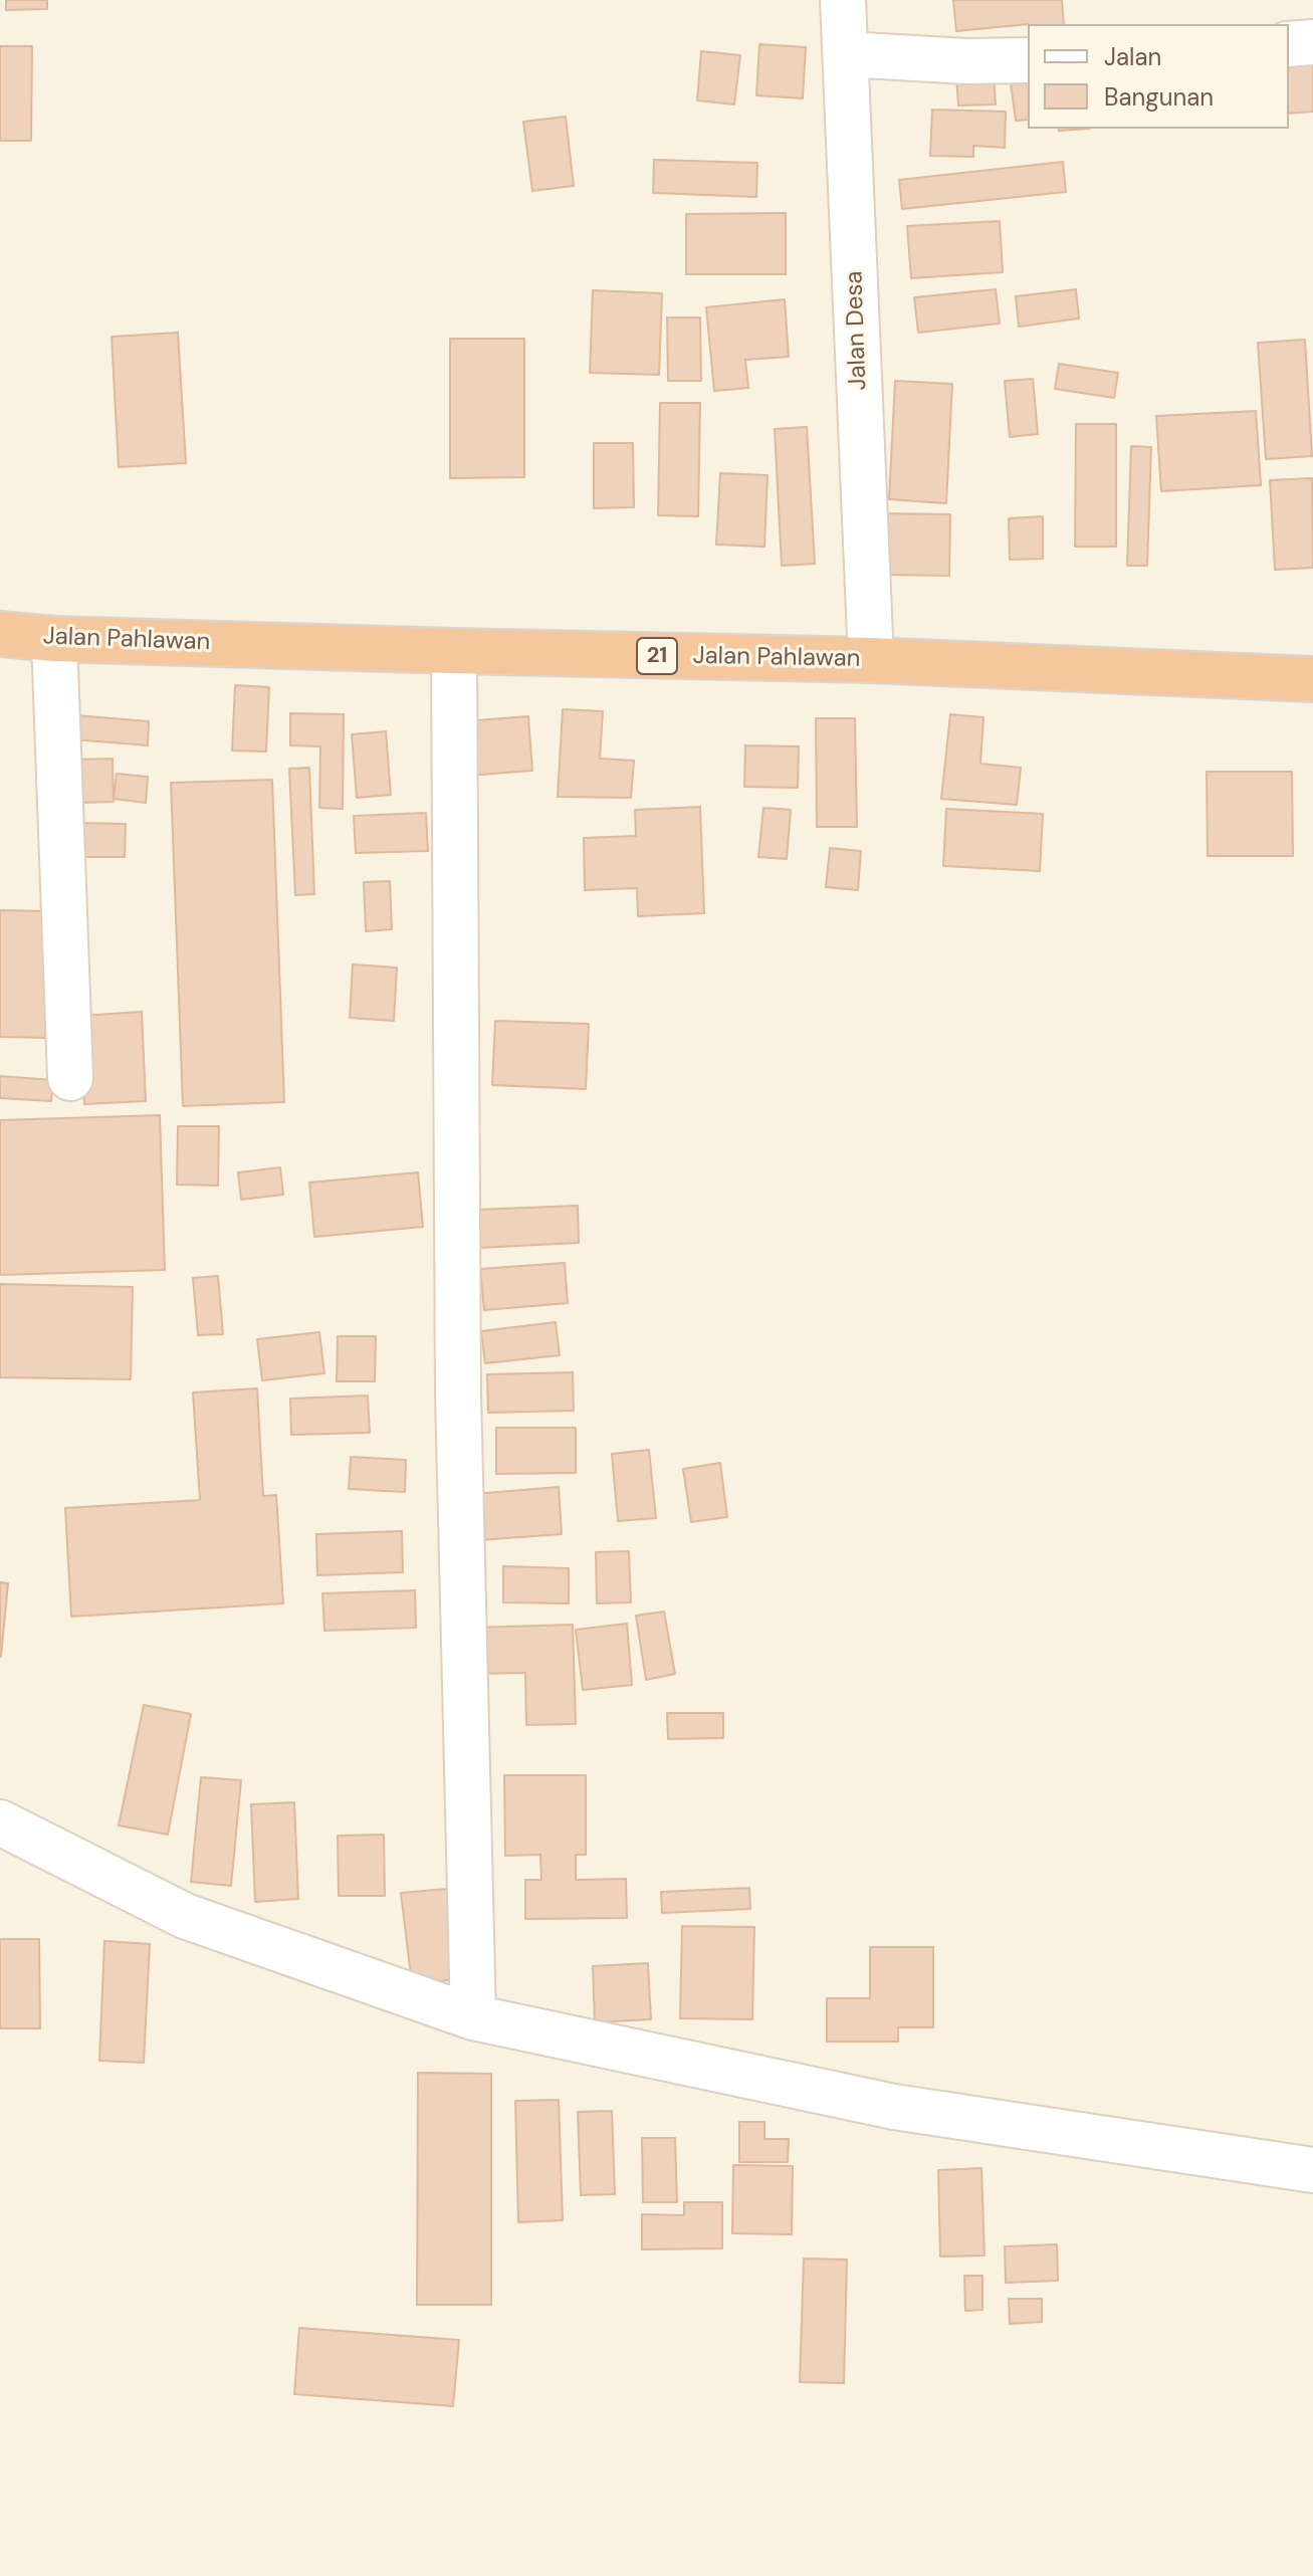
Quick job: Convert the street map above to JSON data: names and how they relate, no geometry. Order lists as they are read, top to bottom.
{
  "streets": {
    "highway": ["Jalan Pahlawan", "21"],
    "street": ["Jalan Desa"]
  },
  "crossings": [
    ["Jalan Desa", "Jalan Pahlawan"]
  ],
  "legend": ["Jalan", "Bangunan"]
}
